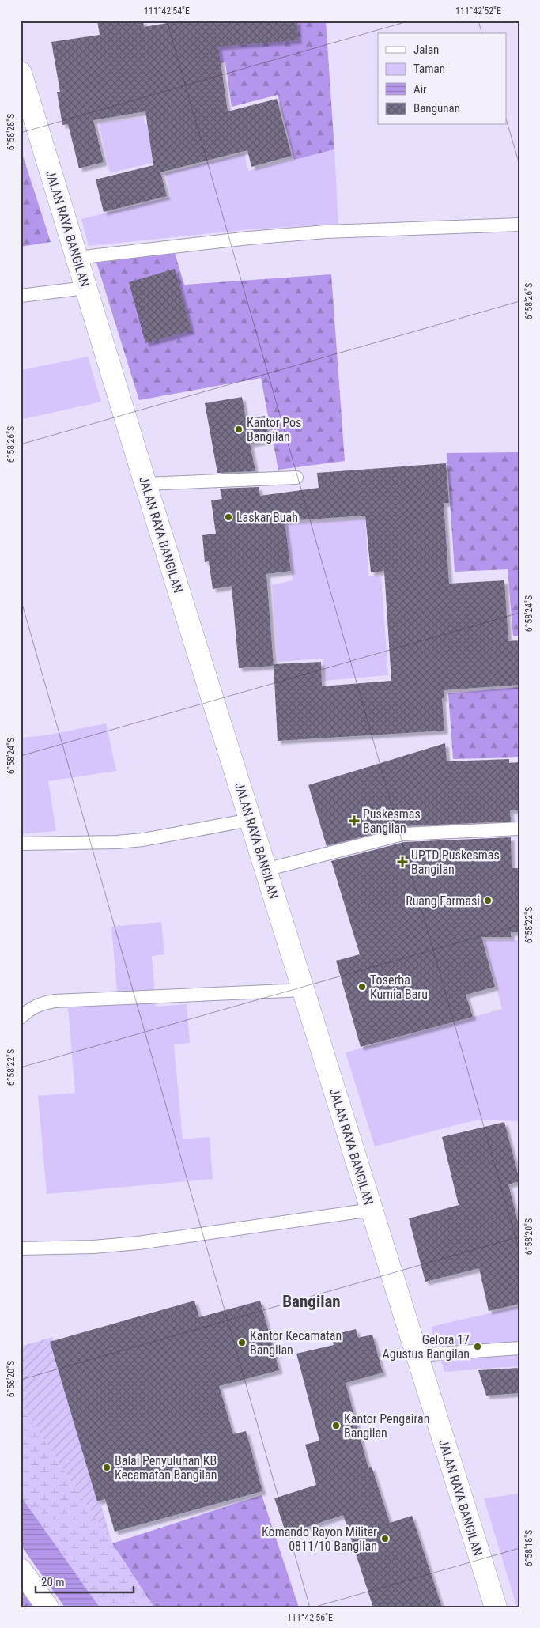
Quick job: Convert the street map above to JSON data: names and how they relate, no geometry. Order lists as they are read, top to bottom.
{
  "streets": {
    "main road": ["JALAN RAYA BANGILAN"]
  },
  "districts": ["Bangilan"],
  "places": {
    "other": [
      "Kantor Pos Bangilan",
      "Laskar Buah",
      "Ruang Farmasi",
      "Toserba Kurnia Baru",
      "Kantor Kecamatan Bangilan",
      "Gelora 17 Agustus Bangilan",
      "Kantor Pengairan Bangilan",
      "Balai Penyuluhan KB Kecamatan Bangilan",
      "Komando Rayon Militer 0811/10 Bangilan"
    ],
    "health": ["Puskesmas Bangilan", "UPTD Puskesmas Bangilan"]
  },
  "legend": [
    "Jalan",
    "Taman",
    "Air",
    "Bangunan"
  ],
  "scale_bar": "20 m",
  "coordinates": [
    "111°42'54\"E",
    "111°42'52\"E",
    "6°58'28\"S",
    "6°58'26\"S",
    "6°58'24\"S",
    "6°58'22\"S",
    "6°58'20\"S",
    "6°58'18\"S",
    "111°42'56\"E"
  ]
}
